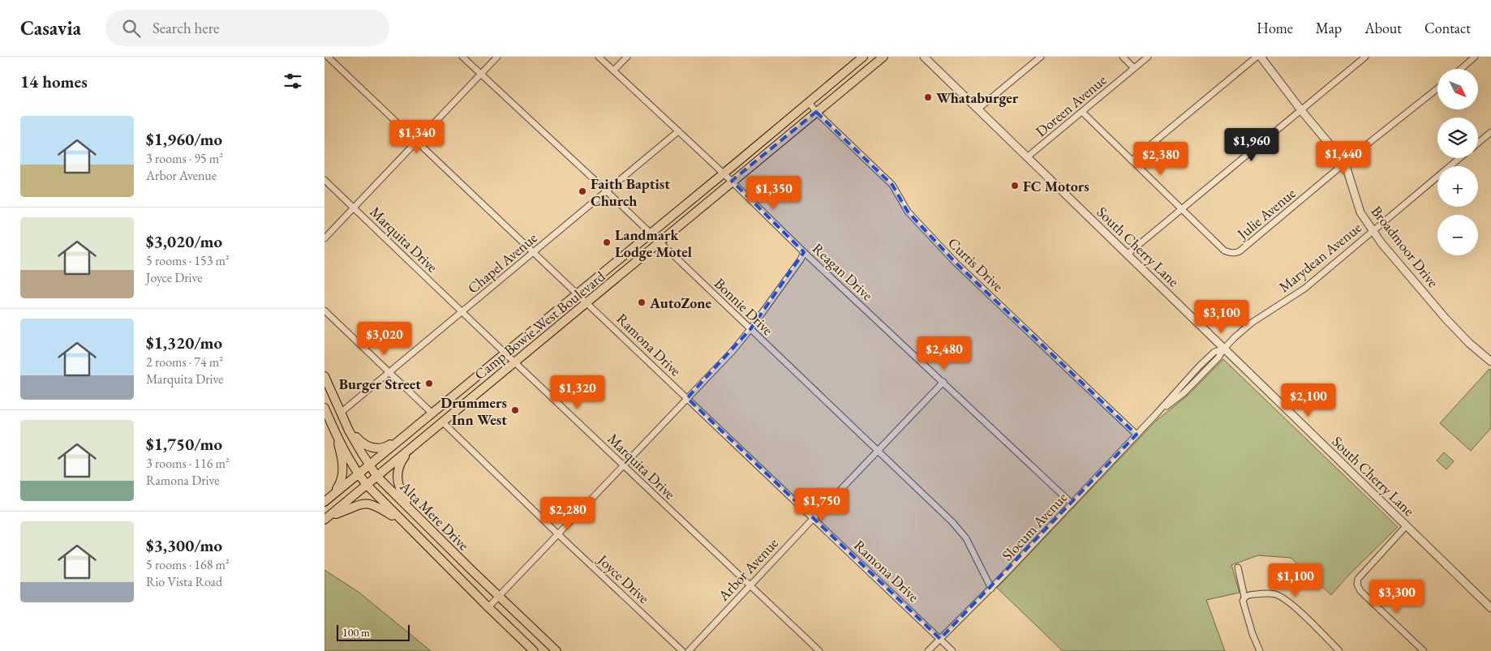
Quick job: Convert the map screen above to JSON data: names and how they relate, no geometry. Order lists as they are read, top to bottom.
{
  "streets": {
    "main road": ["Camp Bowie West Boulevard", "Alta Mere Drive"],
    "street": [
      "Doreen Avenue",
      "Julie Avenue",
      "Marquita Drive",
      "South Cherry Lane",
      "Broadmoor Drive",
      "Marydean Avenue",
      "Chapel Avenue",
      "Curtis Drive",
      "Reagan Drive",
      "Bonnie Drive",
      "Ramona Drive",
      "Slocum Avenue",
      "Arbor Avenue",
      "Joyce Drive"
    ]
  },
  "crossings": [
    ["Doreen Avenue", "South Cherry Lane"],
    ["Julie Avenue", "Broadmoor Drive"],
    ["Marquita Drive", "Chapel Avenue"],
    ["Marquita Drive", "Camp Bowie West Boulevard"],
    ["Marquita Drive", "Arbor Avenue"],
    ["South Cherry Lane", "Marydean Avenue"],
    ["South Cherry Lane", "Slocum Avenue"],
    ["Broadmoor Drive", "Marydean Avenue"],
    ["Marydean Avenue", "Slocum Avenue"],
    ["Chapel Avenue", "Reagan Drive"],
    ["Chapel Avenue", "Bonnie Drive"],
    ["Chapel Avenue", "Ramona Drive"],
    ["Chapel Avenue", "Alta Mere Drive"],
    ["Curtis Drive", "Camp Bowie West Boulevard"],
    ["Curtis Drive", "Slocum Avenue"],
    ["Reagan Drive", "Camp Bowie West Boulevard"],
    ["Reagan Drive", "Slocum Avenue"],
    ["Reagan Drive", "Arbor Avenue"],
    ["Bonnie Drive", "Camp Bowie West Boulevard"],
    ["Bonnie Drive", "Slocum Avenue"],
    ["Bonnie Drive", "Arbor Avenue"],
    ["Camp Bowie West Boulevard", "Ramona Drive"],
    ["Camp Bowie West Boulevard", "Alta Mere Drive"],
    ["Camp Bowie West Boulevard", "Joyce Drive"],
    ["Ramona Drive", "Slocum Avenue"],
    ["Ramona Drive", "Arbor Avenue"]
  ],
  "places": [
    "Whataburger",
    "FC Motors",
    "Faith Baptist Church",
    "Landmark Lodge Motel",
    "AutoZone",
    "Burger Street",
    "Drummers Inn West"
  ],
  "scale_bar": "100 m",
  "north": "bottom right",
  "page": {
    "header": "Casavia",
    "search": "Search here",
    "nav": [
      "Home",
      "Map",
      "About",
      "Contact"
    ],
    "heading": "14 homes",
    "map_buttons": ["+", "−"],
    "list": [
      {
        "name": "$1,960/mo",
        "note": "3 rooms · 95 m² · Arbor Avenue"
      },
      {
        "name": "$3,020/mo",
        "note": "5 rooms · 153 m² · Joyce Drive"
      },
      {
        "name": "$1,320/mo",
        "note": "2 rooms · 74 m² · Marquita Drive"
      },
      {
        "name": "$1,750/mo",
        "note": "3 rooms · 116 m² · Ramona Drive"
      },
      {
        "name": "$3,300/mo",
        "note": "5 rooms · 168 m² · Rio Vista Road"
      }
    ],
    "price": [
      "$1,340",
      "$1,960",
      "$1,440",
      "$2,380",
      "$1,350",
      "$3,100",
      "$3,020",
      "$2,480",
      "$1,320",
      "$2,100",
      "$1,750",
      "$2,280",
      "$1,100",
      "$3,300"
    ],
    "scale": "100 m"
  }
}
